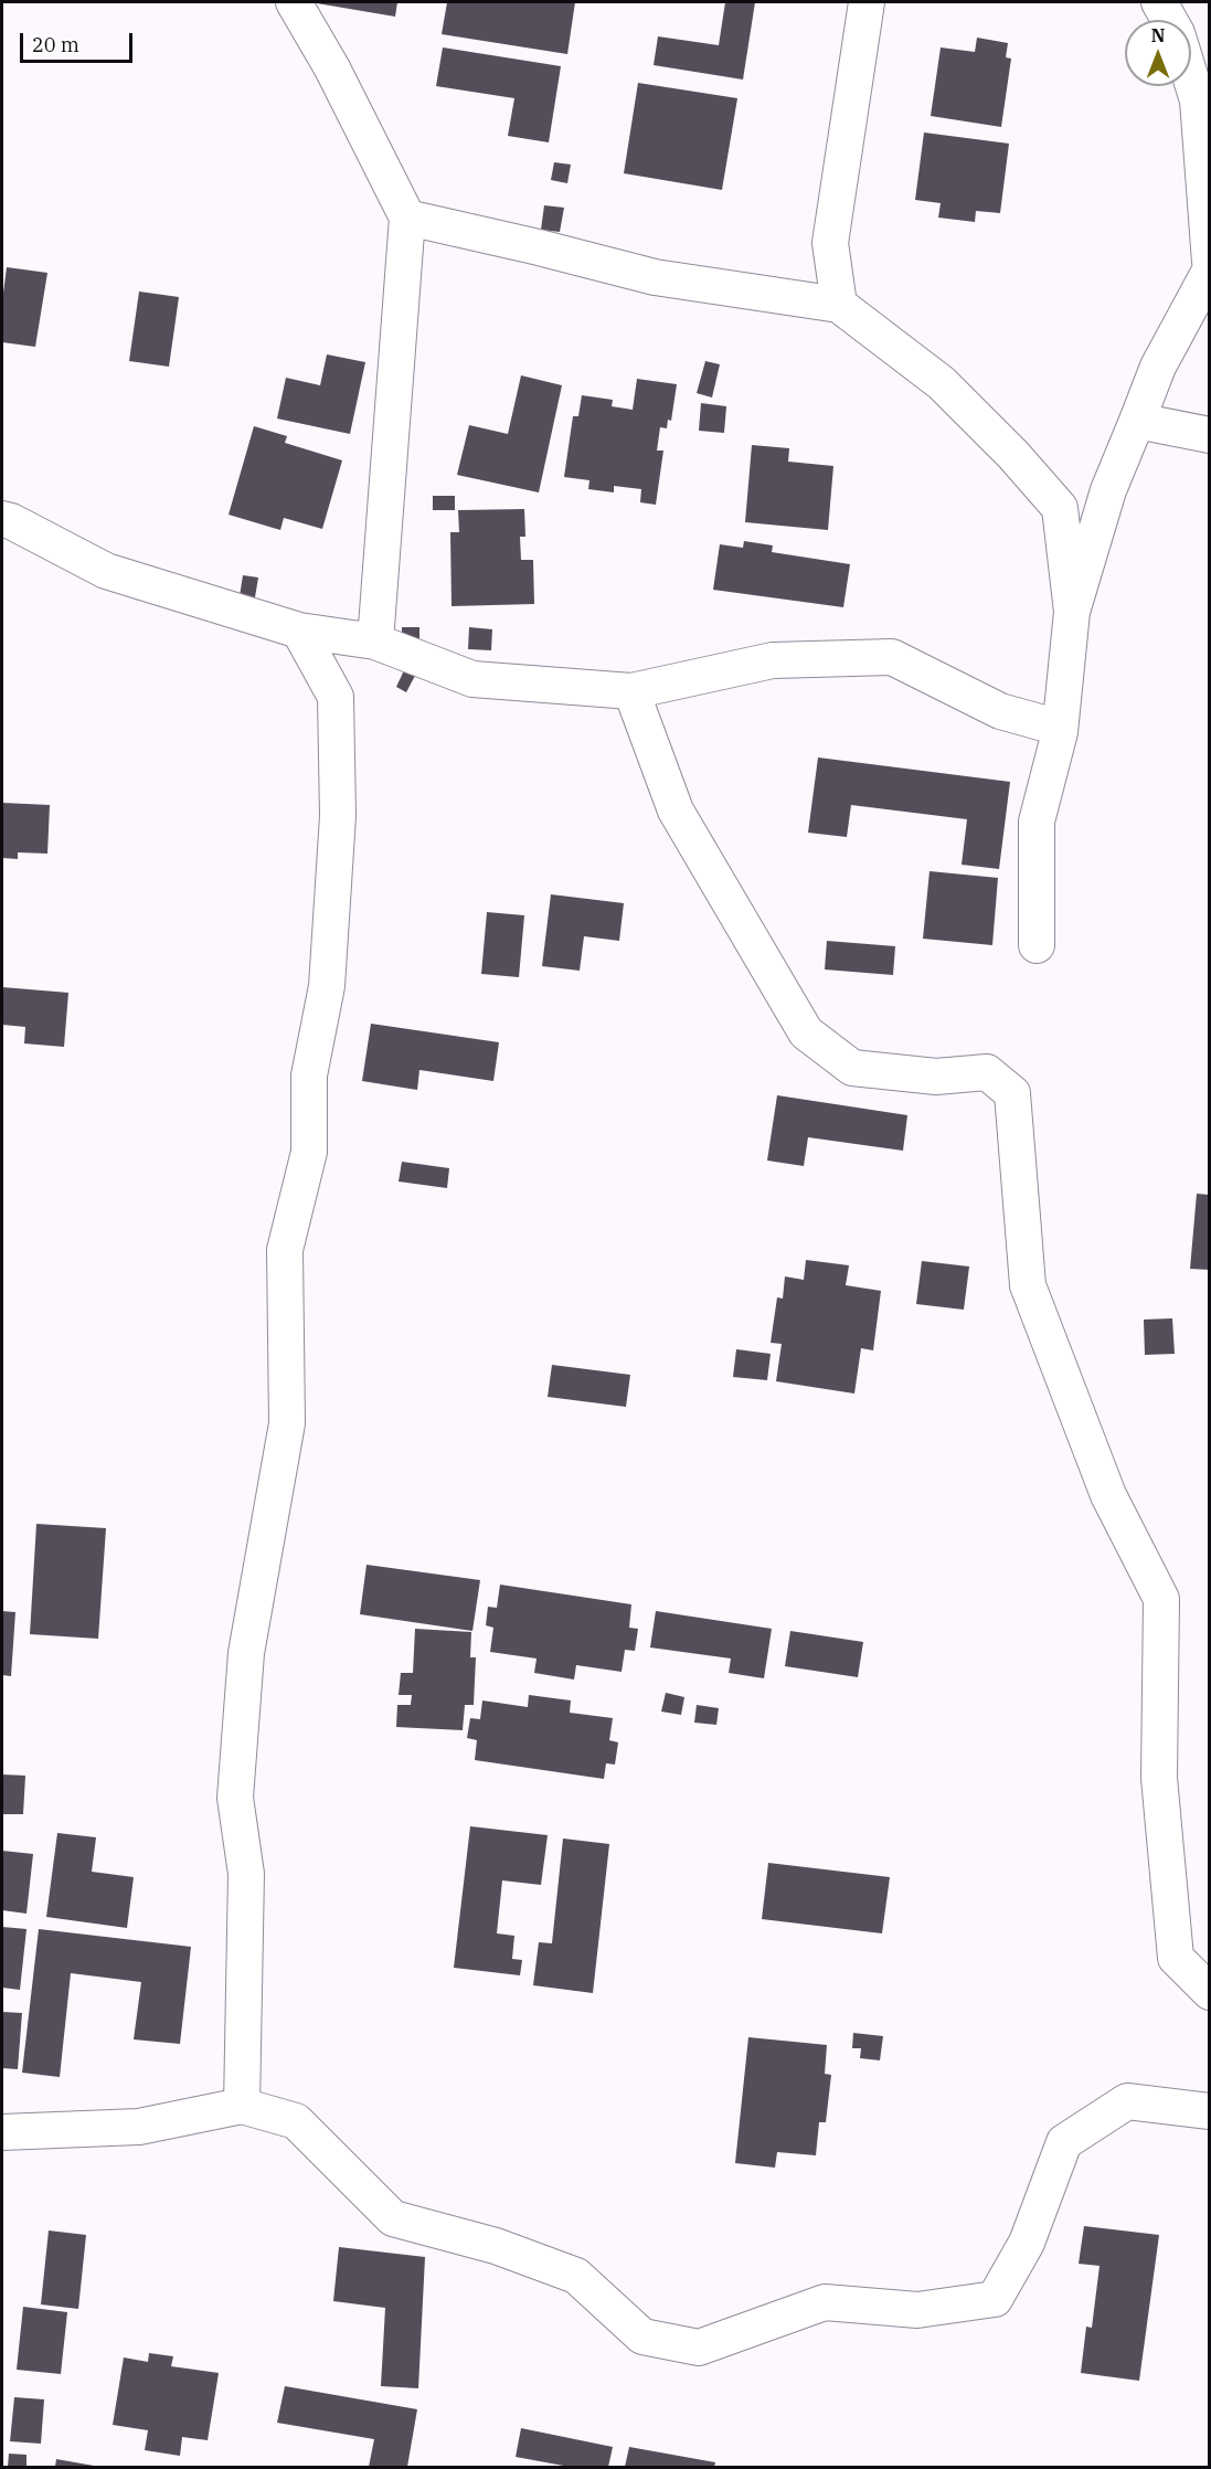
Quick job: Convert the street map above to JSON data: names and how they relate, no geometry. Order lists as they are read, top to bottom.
{
  "scale_bar": "20 m",
  "north": "top"
}
